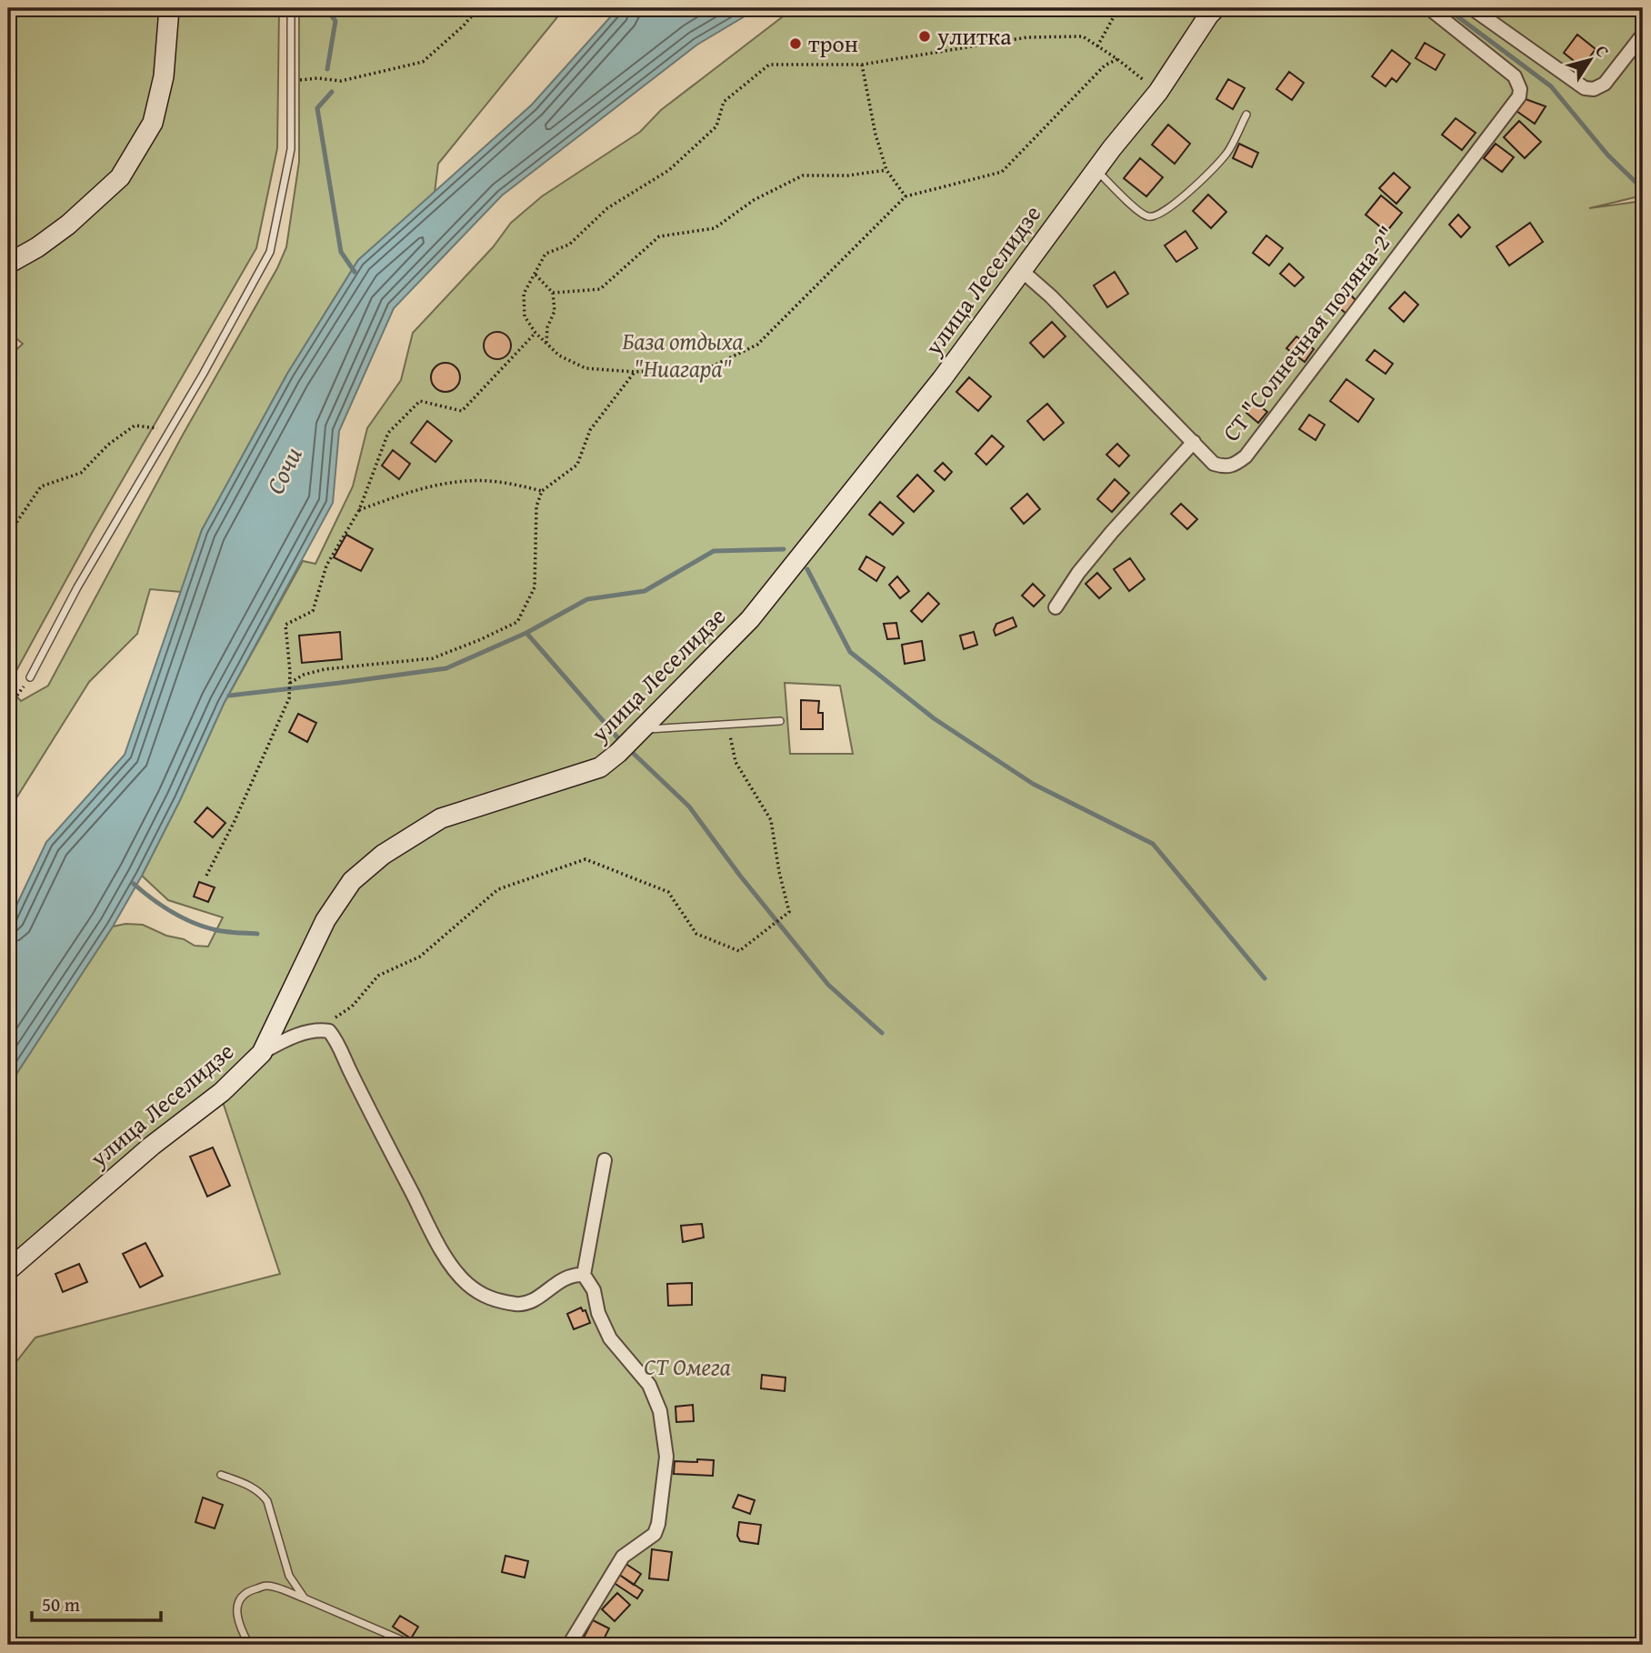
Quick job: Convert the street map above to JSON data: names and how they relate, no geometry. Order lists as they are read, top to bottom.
{
  "streets": {
    "street": ["улица Леселидзе", "СТ \"Солнечная поляна-2\""]
  },
  "crossings": [
    ["улица Леселидзе", "СТ \"Солнечная поляна-2\""]
  ],
  "water": ["Сочи"],
  "parks": ["База отдыха \"Ниагара\"", "СТ Омега"],
  "places": ["улитка", "трон"],
  "scale_bar": "50 m",
  "north": "top right"
}
